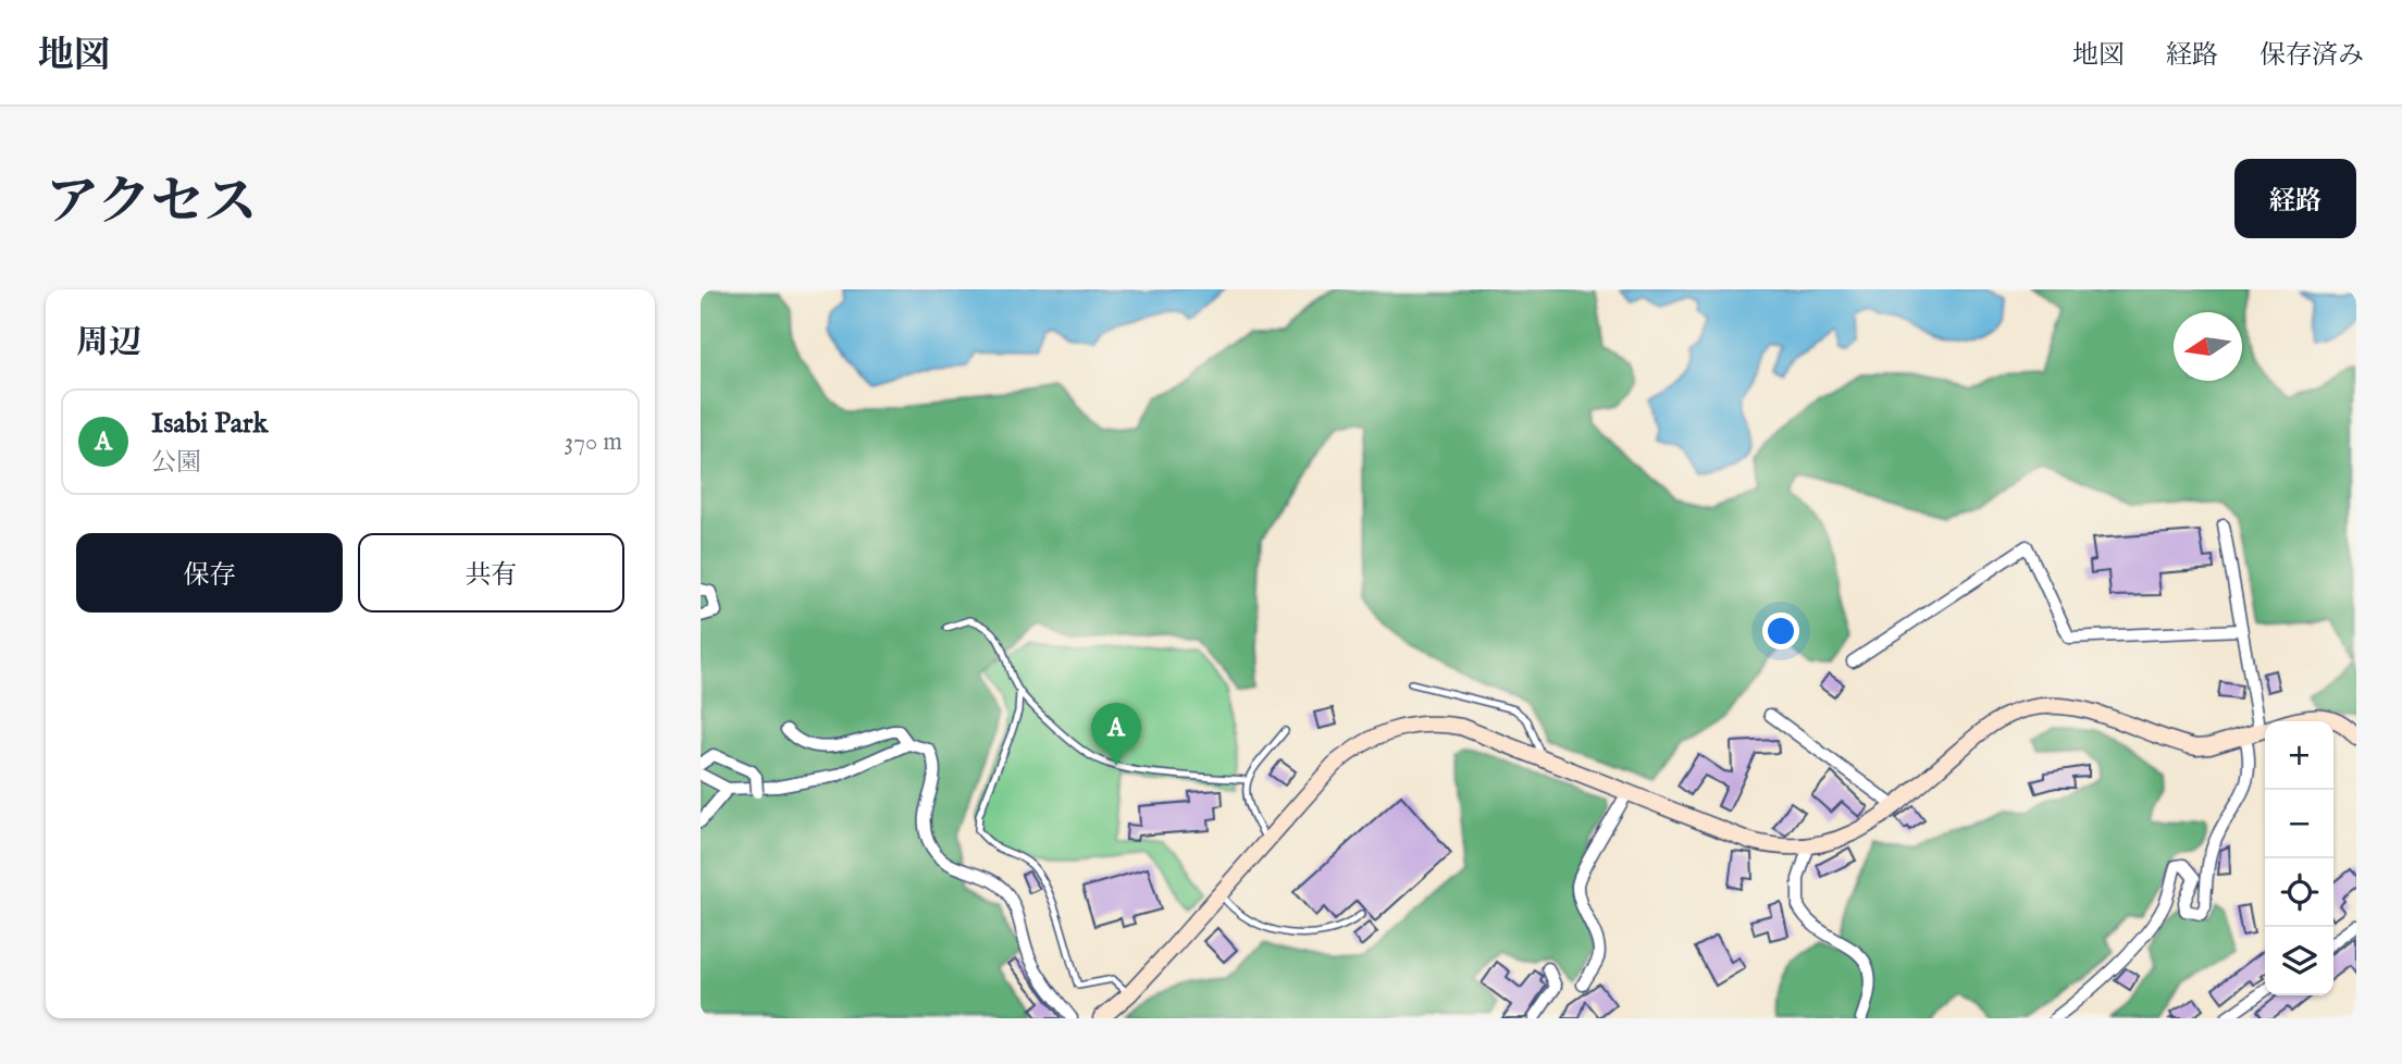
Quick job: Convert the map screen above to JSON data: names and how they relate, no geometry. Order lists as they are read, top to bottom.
{
  "north": "left",
  "page": {
    "header": "地図",
    "nav": ["地図", "経路", "保存済み"],
    "title": "アクセス",
    "buttons": [
      "経路",
      ["保存", "共有"]
    ],
    "heading": "周辺",
    "list": [
      {
        "mark": "A",
        "name": "Isabi Park",
        "note": "公園",
        "value": "370 m"
      }
    ],
    "pins": "A",
    "map_buttons": ["+", "−"]
  }
}
